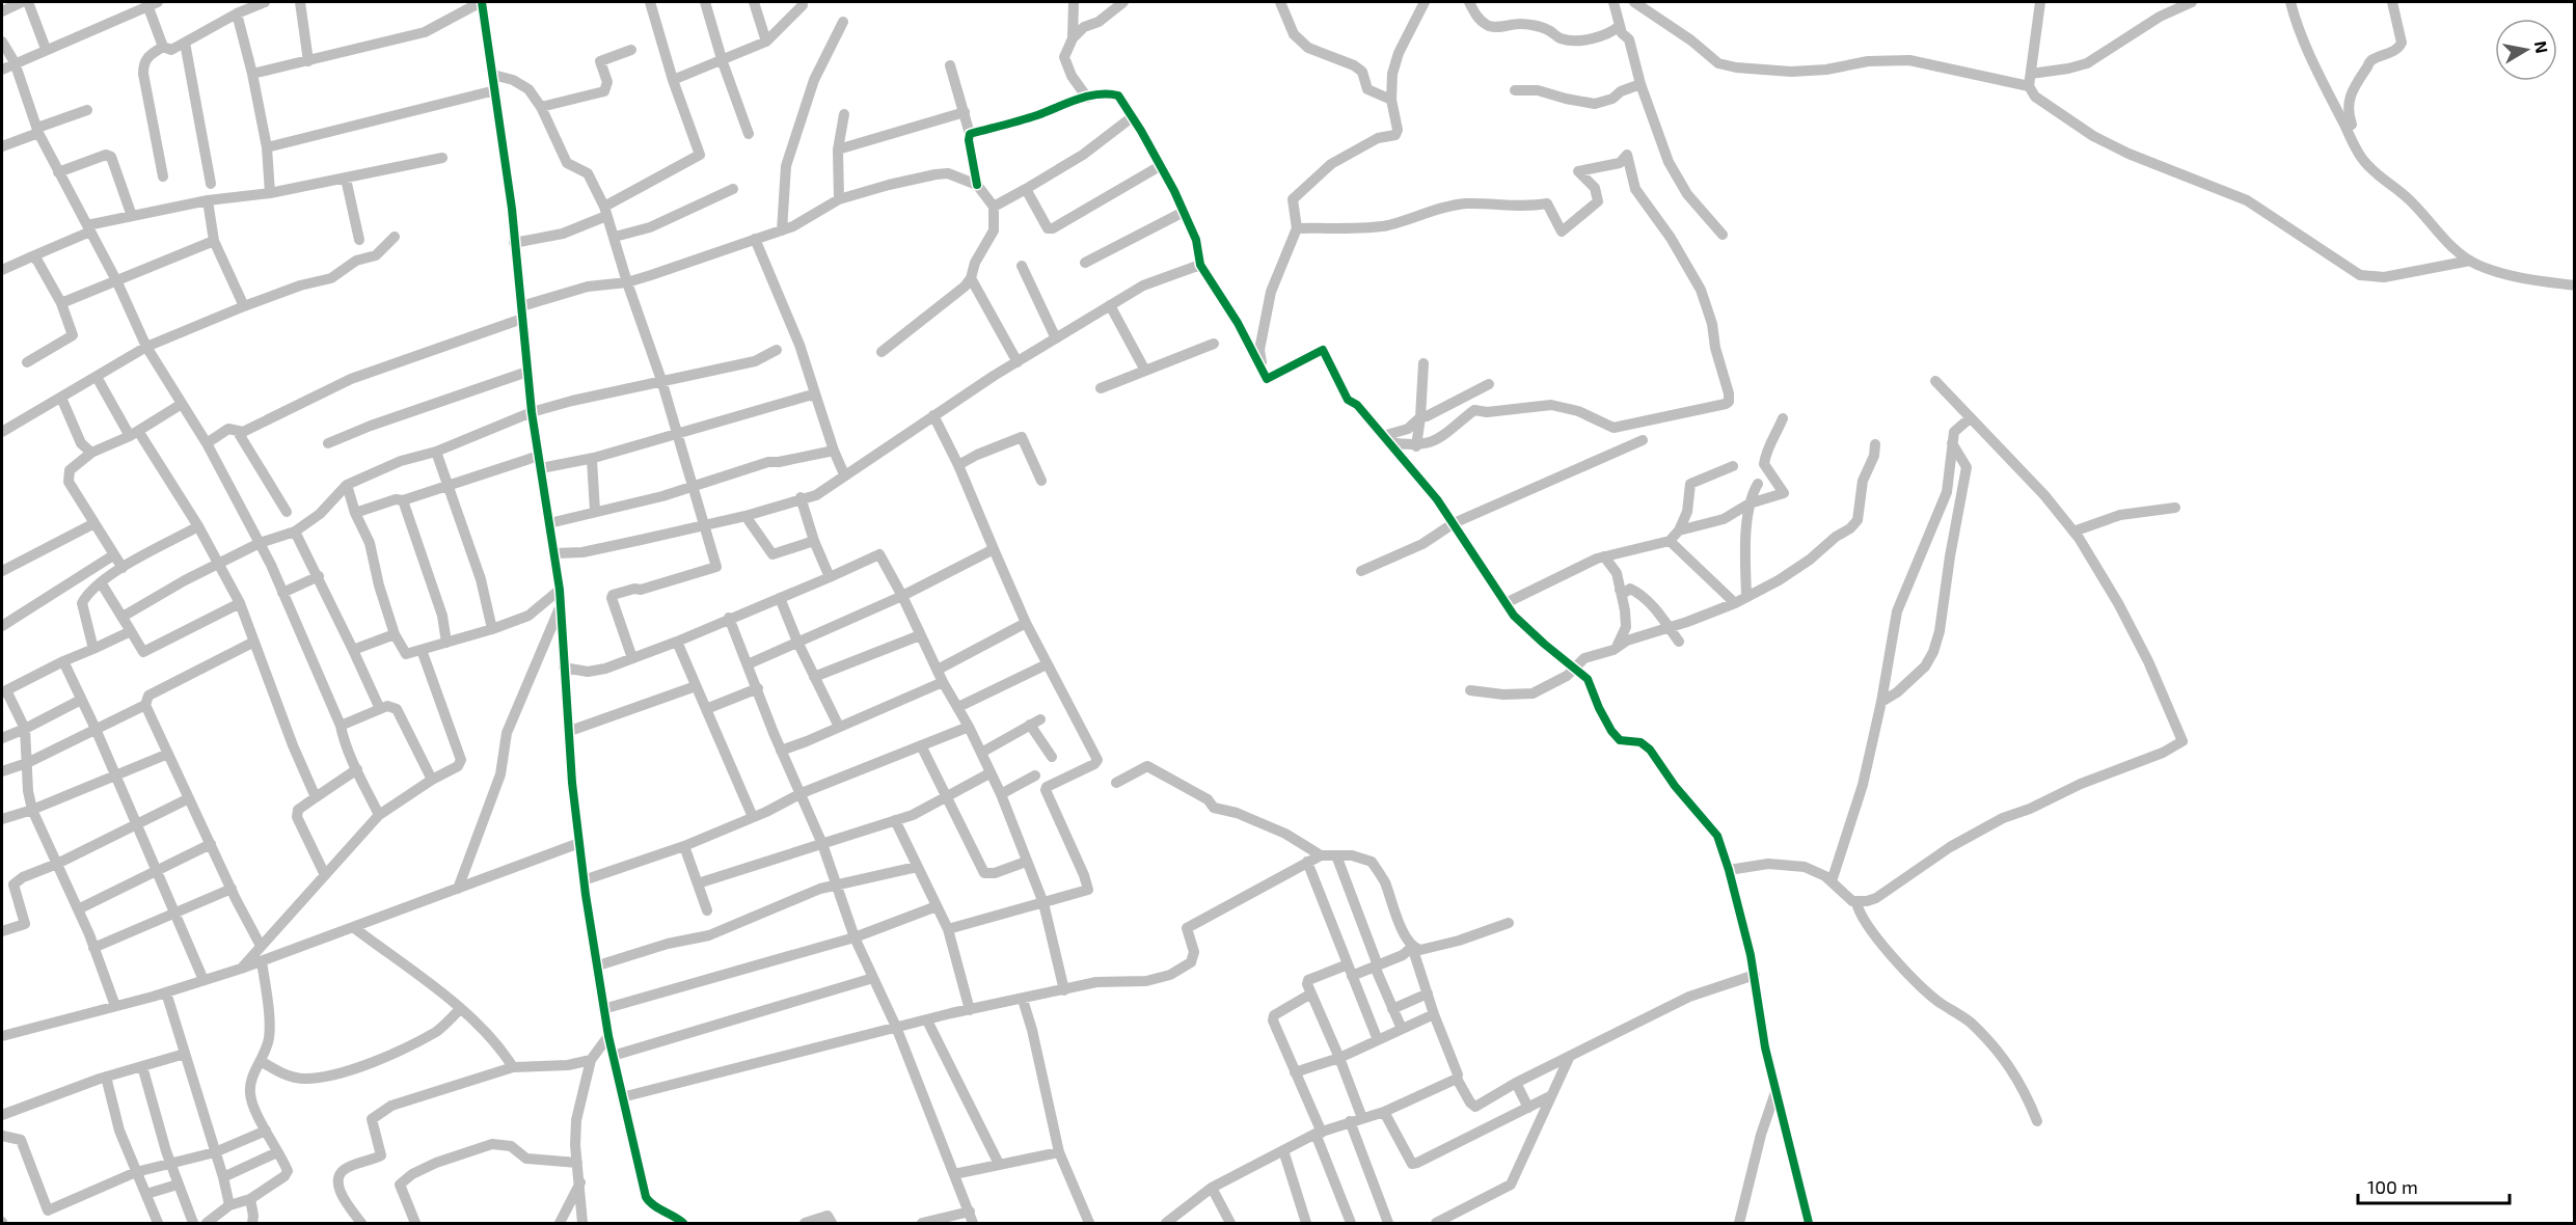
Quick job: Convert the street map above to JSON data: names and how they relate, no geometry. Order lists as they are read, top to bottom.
{
  "scale_bar": "100 m",
  "north": "right"
}
